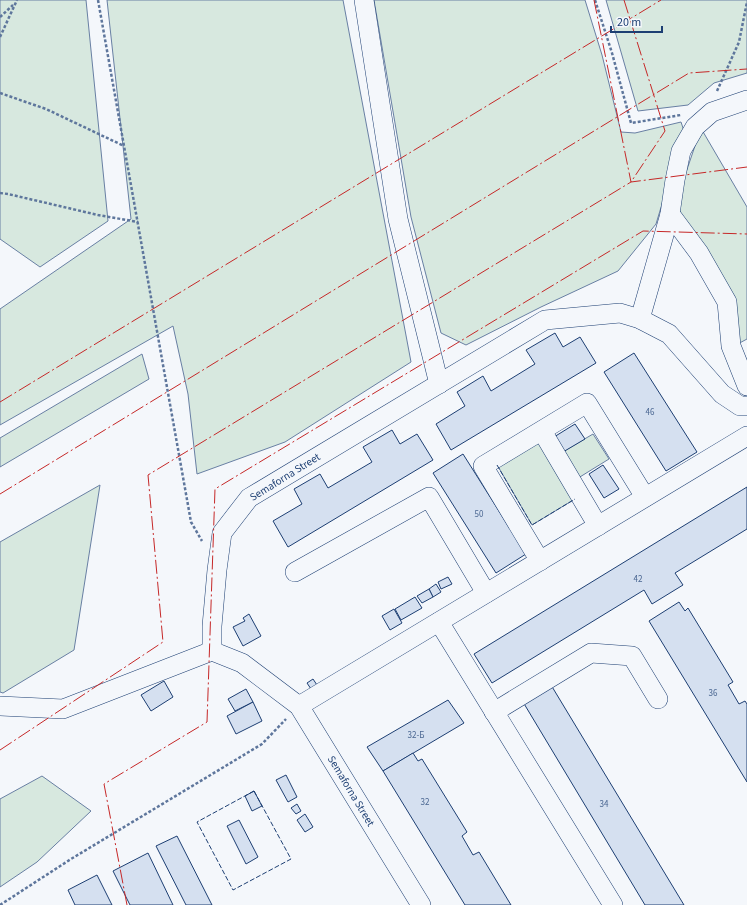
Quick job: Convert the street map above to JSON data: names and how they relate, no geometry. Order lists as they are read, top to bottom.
{
  "streets": {
    "street": ["Semaforna Street"]
  },
  "house_numbers": [
    "46",
    "50",
    "42",
    "36",
    "32-Б",
    "32",
    "34"
  ],
  "scale_bar": "20 m"
}
